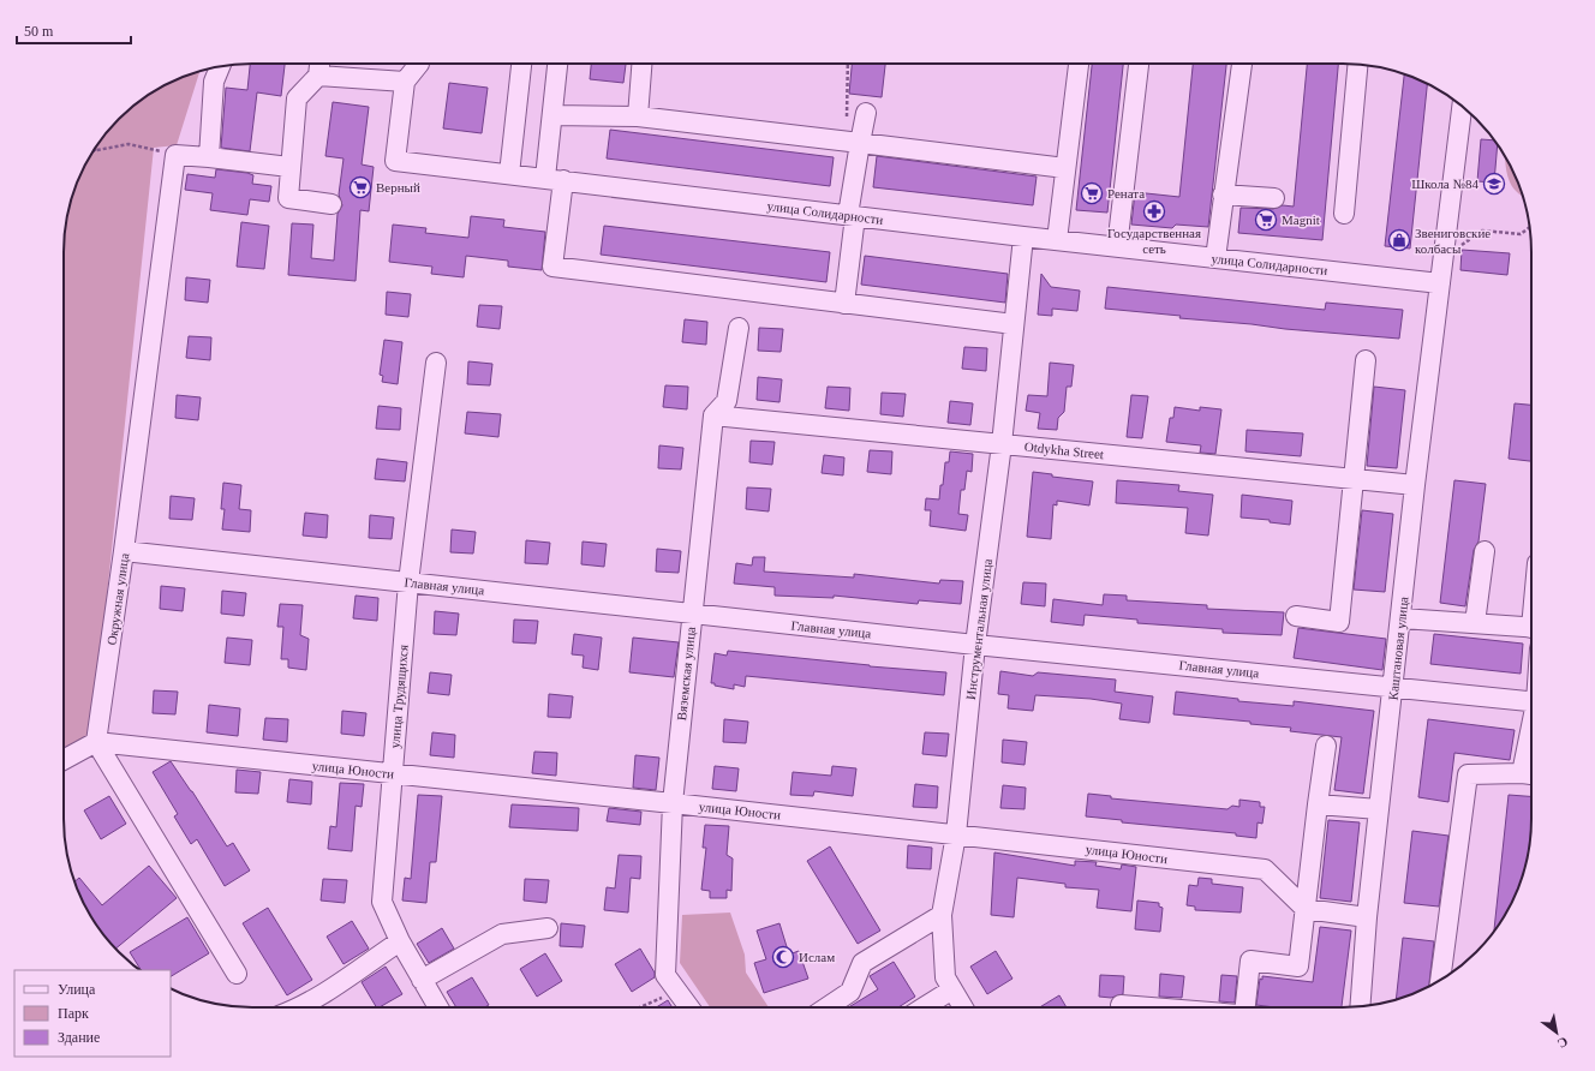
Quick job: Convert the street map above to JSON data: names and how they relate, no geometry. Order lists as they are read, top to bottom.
{
  "streets": {
    "street": [
      "улица Солидарности",
      "Otdykha Street",
      "Главная улица",
      "Окружная улица",
      "Инструментальная улица",
      "Каштановая улица",
      "Вяземская улица",
      "улица Трудящихся",
      "улица Юности"
    ]
  },
  "crossings": [
    ["улица Солидарности", "Инструментальная улица"],
    ["улица Солидарности", "Каштановая улица"],
    ["Otdykha Street", "Инструментальная улица"],
    ["Otdykha Street", "Каштановая улица"],
    ["Otdykha Street", "Вяземская улица"],
    ["Главная улица", "Окружная улица"],
    ["Главная улица", "Инструментальная улица"],
    ["Главная улица", "Каштановая улица"],
    ["Главная улица", "Вяземская улица"],
    ["Главная улица", "улица Трудящихся"],
    ["Окружная улица", "улица Юности"],
    ["Инструментальная улица", "улица Юности"],
    ["Вяземская улица", "улица Юности"],
    ["улица Трудящихся", "улица Юности"]
  ],
  "places": {
    "school or university": ["Школа №84"],
    "supermarket": ["Верный", "Рената", "Magnit"],
    "pharmacy": ["Государственная сеть"],
    "shop": ["Звениговские колбасы"],
    "mosque": ["Ислам"]
  },
  "legend": ["Улица", "Парк", "Здание"],
  "scale_bar": "50 m",
  "north": "bottom right"
}
